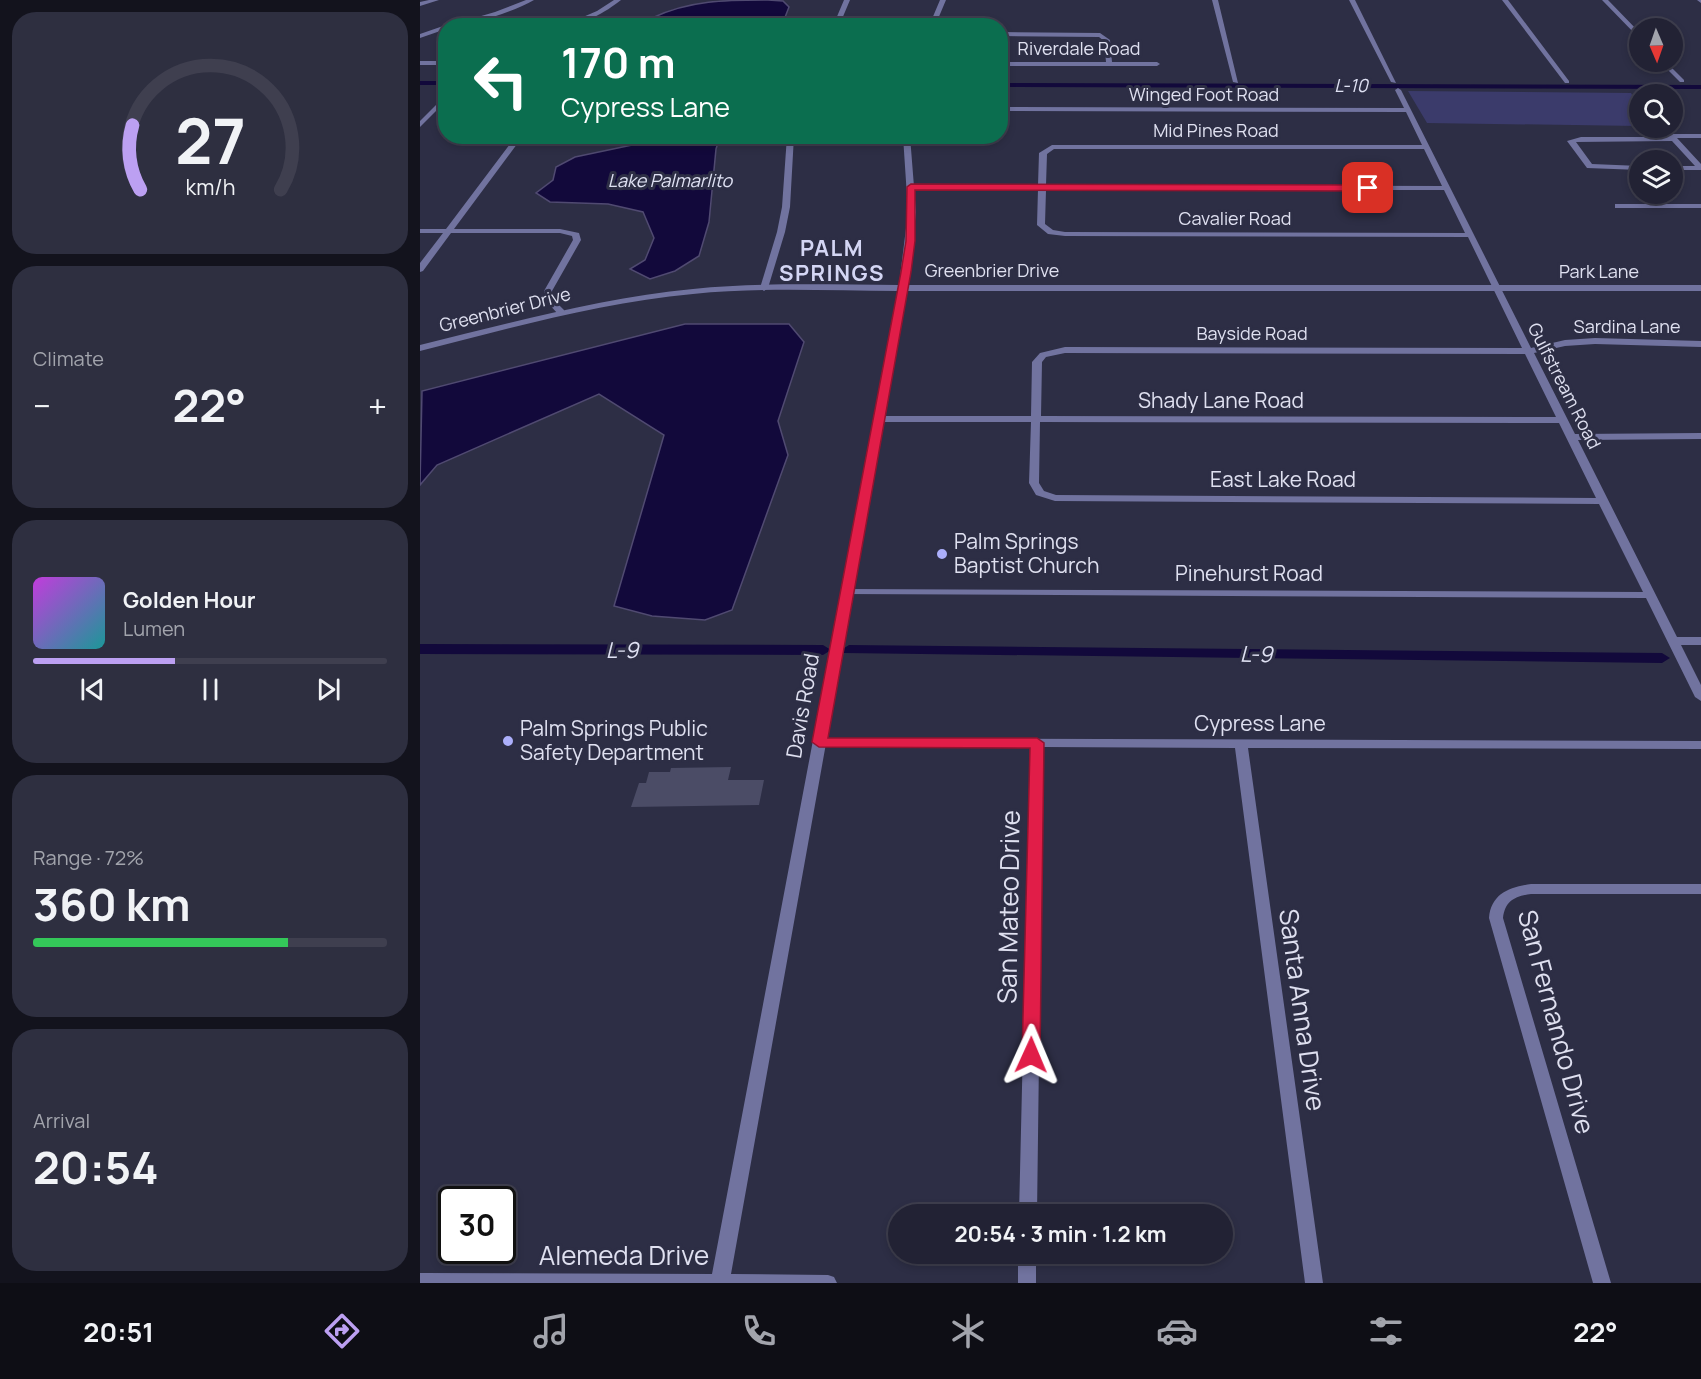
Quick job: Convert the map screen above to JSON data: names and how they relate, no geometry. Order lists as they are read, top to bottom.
{
  "streets": {
    "street": [
      "Riverdale Road",
      "Winged Foot Road",
      "Mid Pines Road",
      "Cavalier Road",
      "Greenbrier Drive",
      "Park Lane",
      "Sardina Lane",
      "Bayside Road",
      "Gulfstream Road",
      "Shady Lane Road",
      "East Lake Road",
      "Pinehurst Road",
      "Davis Road",
      "Cypress Lane",
      "San Mateo Drive",
      "Santa Anna Drive",
      "San Fernando Drive",
      "Alemeda Drive"
    ]
  },
  "crossings": [
    ["Winged Foot Road", "Gulfstream Road"],
    ["Mid Pines Road", "Cavalier Road"],
    ["Mid Pines Road", "Gulfstream Road"],
    ["Cavalier Road", "Gulfstream Road"],
    ["Greenbrier Drive", "Park Lane"],
    ["Greenbrier Drive", "Gulfstream Road"],
    ["Greenbrier Drive", "Davis Road"],
    ["Park Lane", "Gulfstream Road"],
    ["Sardina Lane", "Bayside Road"],
    ["Sardina Lane", "Gulfstream Road"],
    ["Bayside Road", "Gulfstream Road"],
    ["Bayside Road", "Shady Lane Road"],
    ["Bayside Road", "East Lake Road"],
    ["Gulfstream Road", "Shady Lane Road"],
    ["Gulfstream Road", "East Lake Road"],
    ["Gulfstream Road", "Pinehurst Road"],
    ["Shady Lane Road", "East Lake Road"],
    ["Shady Lane Road", "Davis Road"],
    ["Pinehurst Road", "Davis Road"],
    ["Davis Road", "Cypress Lane"],
    ["Davis Road", "Alemeda Drive"],
    ["Cypress Lane", "San Mateo Drive"],
    ["Cypress Lane", "Santa Anna Drive"]
  ],
  "districts": ["PALM SPRINGS"],
  "water": ["L-10", "Lake Palmarlito", "L-9"],
  "places": ["Palm Springs Baptist Church", "Palm Springs Public Safety Department"],
  "north": "bottom",
  "page": {
    "turn": ["170 m", "Cypress Lane"],
    "tile": [
      "Climate",
      ["Range · 72%", "360 km"],
      ["Arrival", "20:54"]
    ],
    "heat": ["−", "22°", "+"],
    "song": ["Golden Hour", "Lumen"],
    "limit": "30",
    "trip": "20:54 · 3 min · 1.2 km",
    "tabs": ["20:51", "22°"],
    "gauge": ["27", "km/h"]
  }
}
